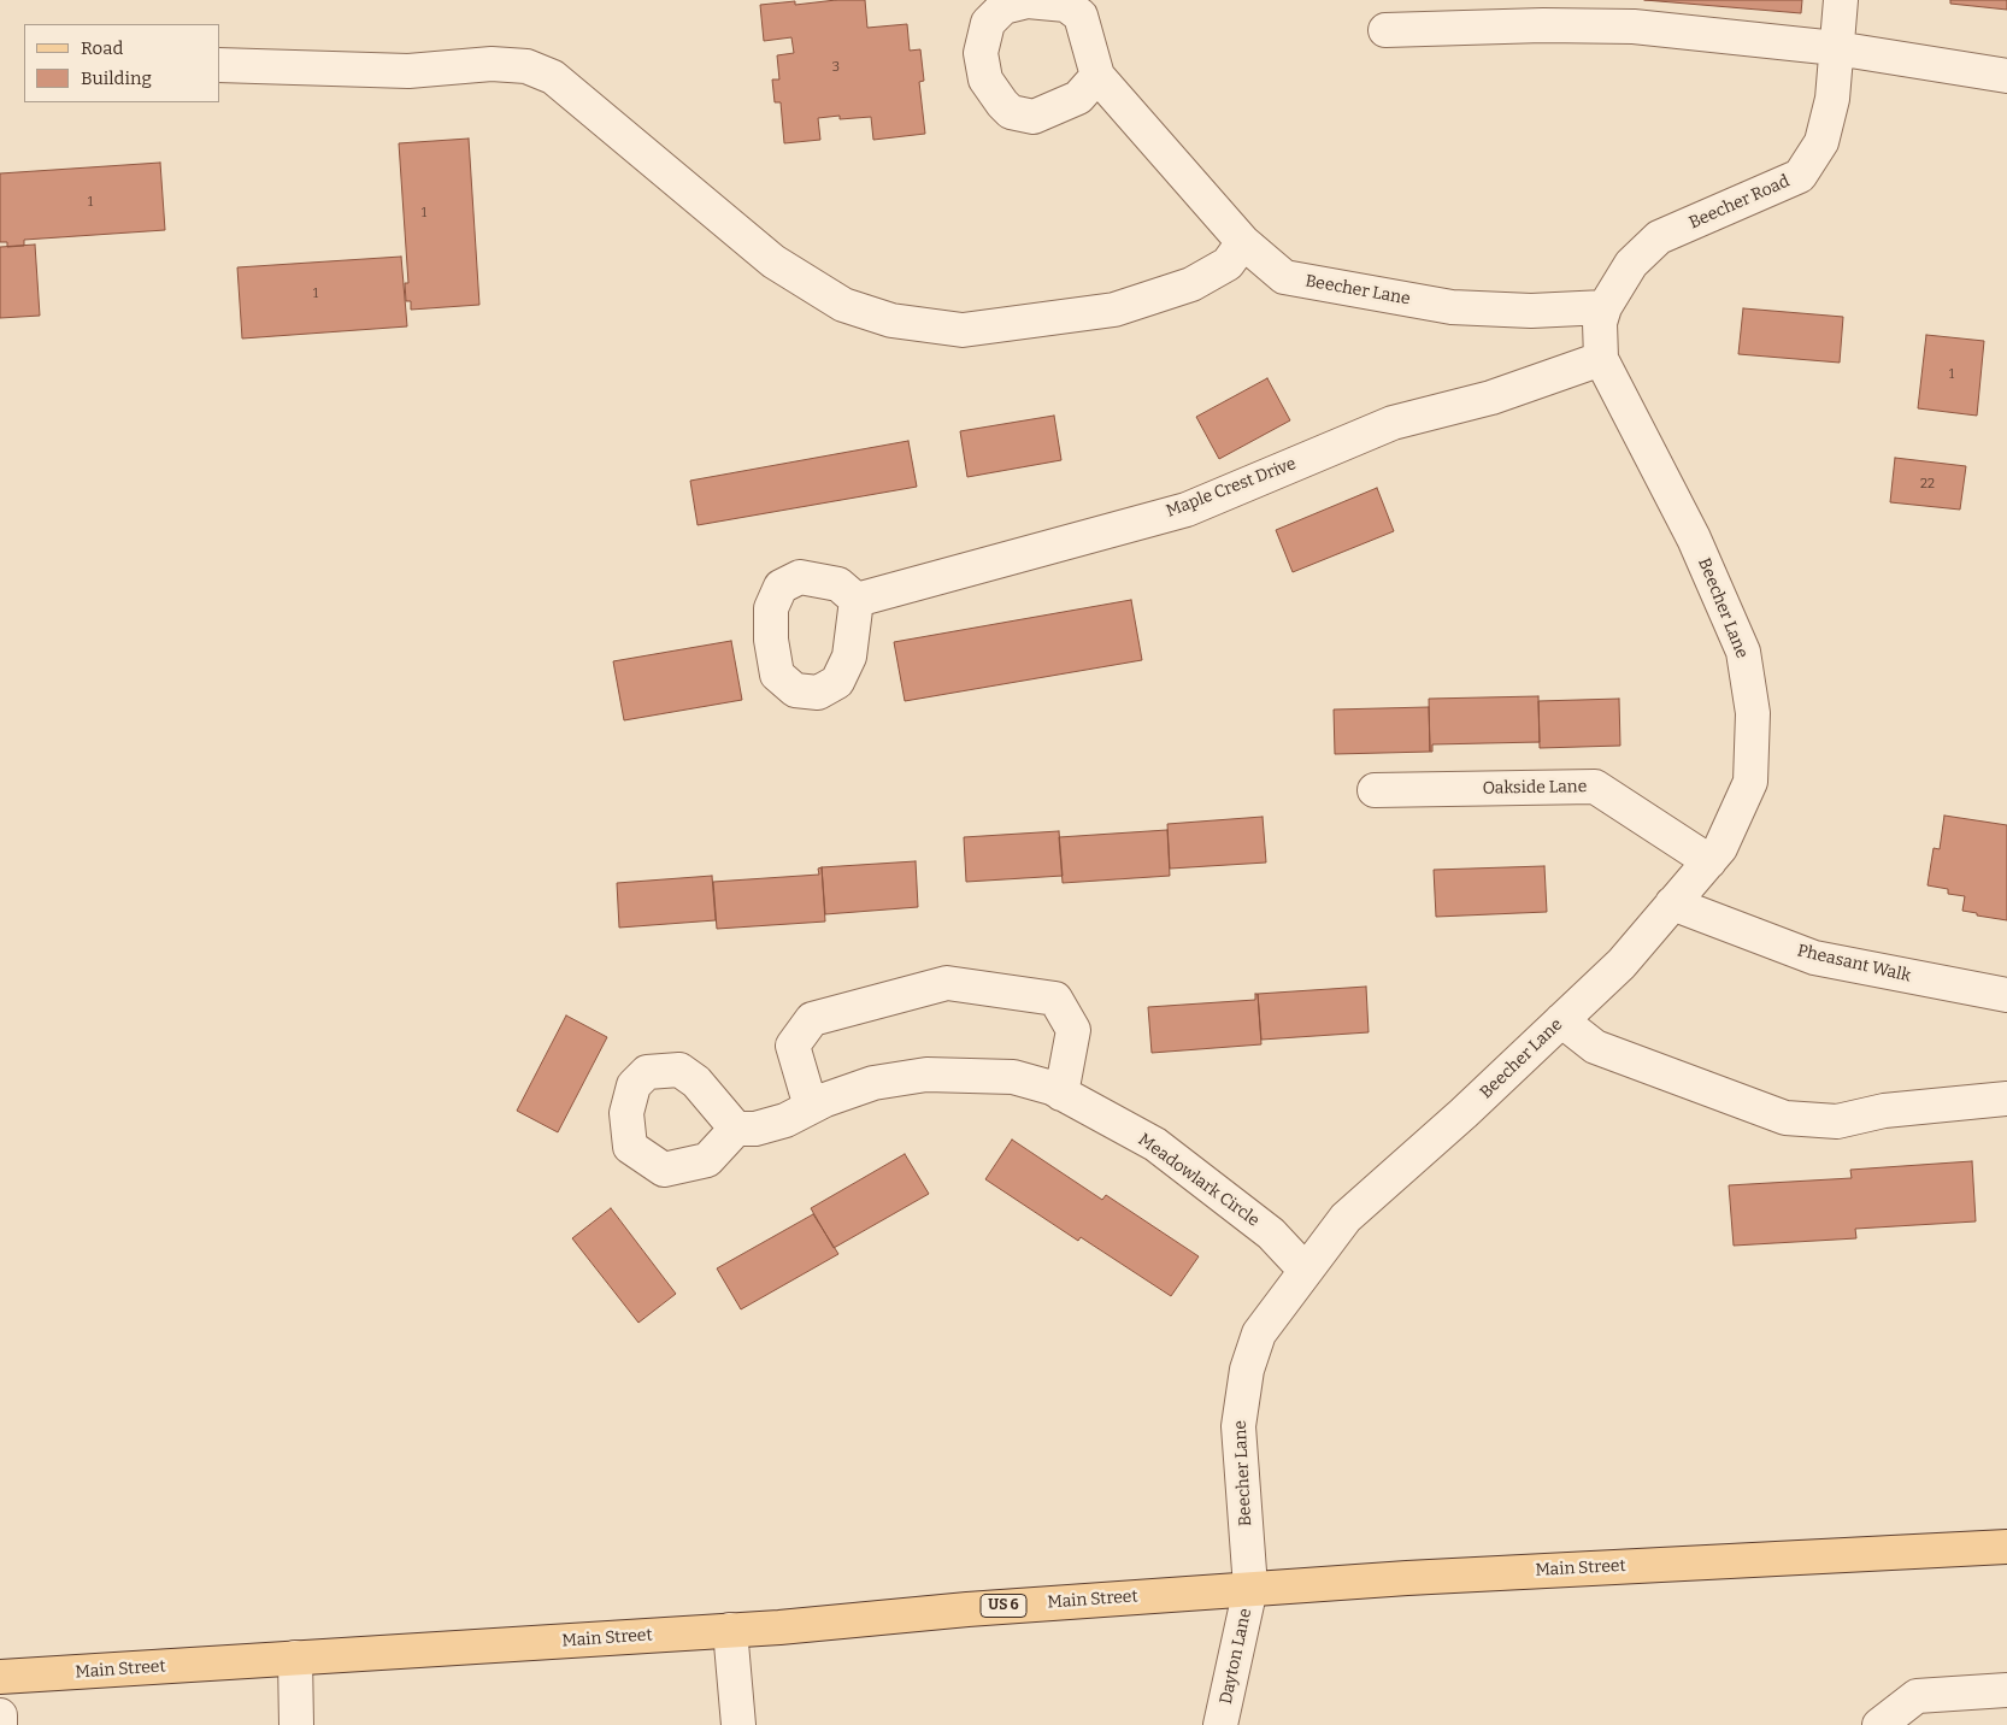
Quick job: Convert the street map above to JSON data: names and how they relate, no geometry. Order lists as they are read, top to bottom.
{
  "streets": {
    "main road": ["Main Street", "US 6"],
    "street": [
      "Beecher Road",
      "Beecher Lane",
      "Maple Crest Drive",
      "Oakside Lane",
      "Pheasant Walk",
      "Meadowlark Circle",
      "Dayton Lane"
    ]
  },
  "crossings": [
    ["Beecher Road", "Beecher Lane"],
    ["Beecher Lane", "Maple Crest Drive"],
    ["Beecher Lane", "Oakside Lane"],
    ["Beecher Lane", "Pheasant Walk"],
    ["Beecher Lane", "Meadowlark Circle"],
    ["Beecher Lane", "Main Street"],
    ["Beecher Lane", "Dayton Lane"],
    ["Main Street", "Dayton Lane"]
  ],
  "house_numbers": [
    "3",
    "1",
    "1",
    "1",
    "1",
    "22"
  ],
  "legend": ["Road", "Building"]
}
